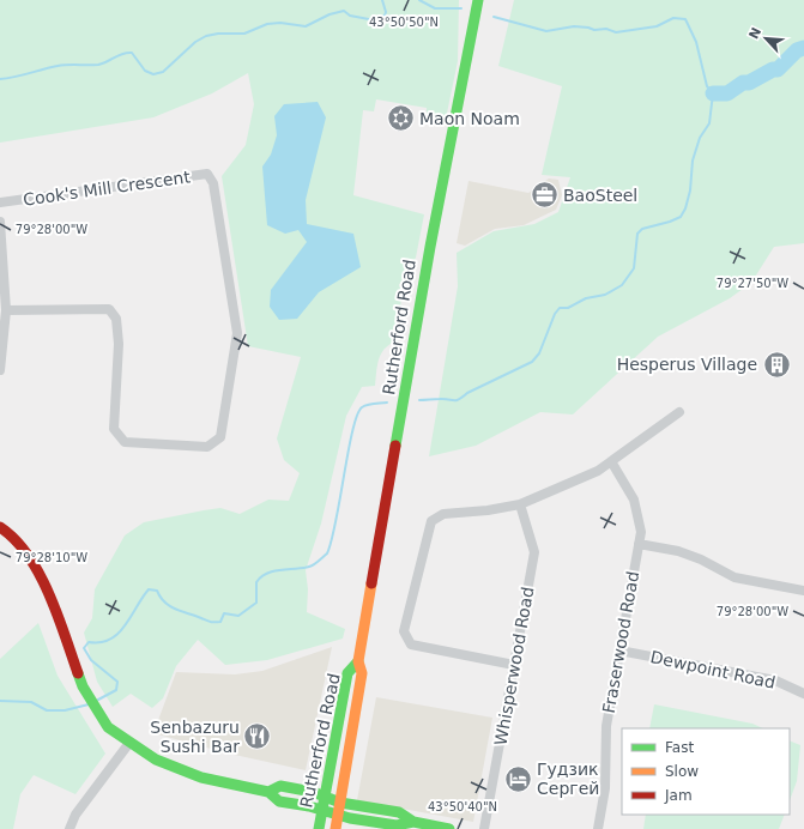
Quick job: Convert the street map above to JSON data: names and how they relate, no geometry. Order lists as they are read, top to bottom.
{
  "streets": {
    "main road": ["Rutherford Road"],
    "street": [
      "Cook's Mill Crescent",
      "Fraserwood Road",
      "Whisperwood Road",
      "Dewpoint Road"
    ]
  },
  "crossings": [
    ["Fraserwood Road", "Dewpoint Road"]
  ],
  "places": {
    "synagogue": ["Maon Noam"],
    "office": ["BaoSteel"],
    "building": ["Hesperus Village"],
    "restaurant": ["Senbazuru Sushi Bar"],
    "hotel": ["Гудзик Сергей"]
  },
  "legend": ["Fast", "Slow", "Jam"],
  "north": "top left",
  "coordinates": [
    "43°50'50\"N",
    "79°28'00\"W",
    "79°27'50\"W",
    "79°28'10\"W",
    "43°50'40\"N"
  ]
}
